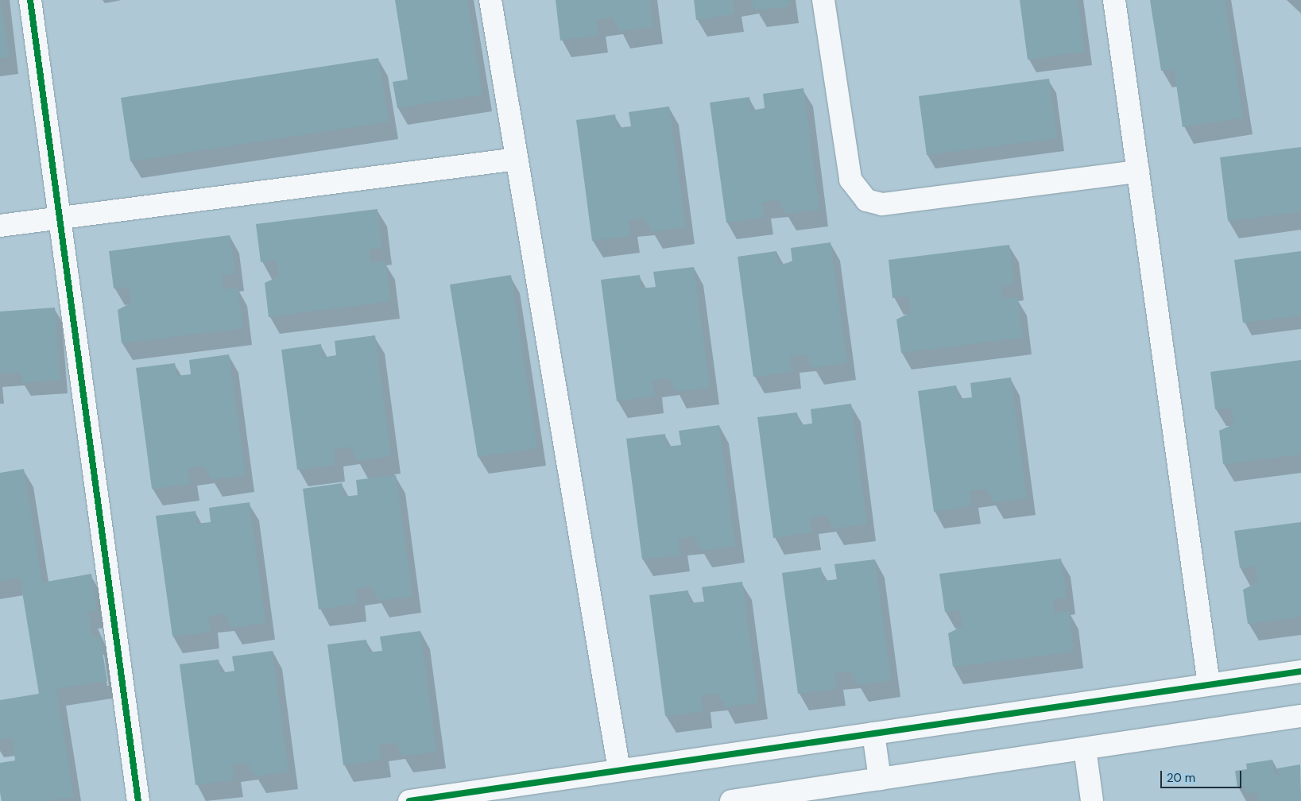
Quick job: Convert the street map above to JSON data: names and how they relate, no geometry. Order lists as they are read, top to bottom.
{
  "scale_bar": "20 m"
}
